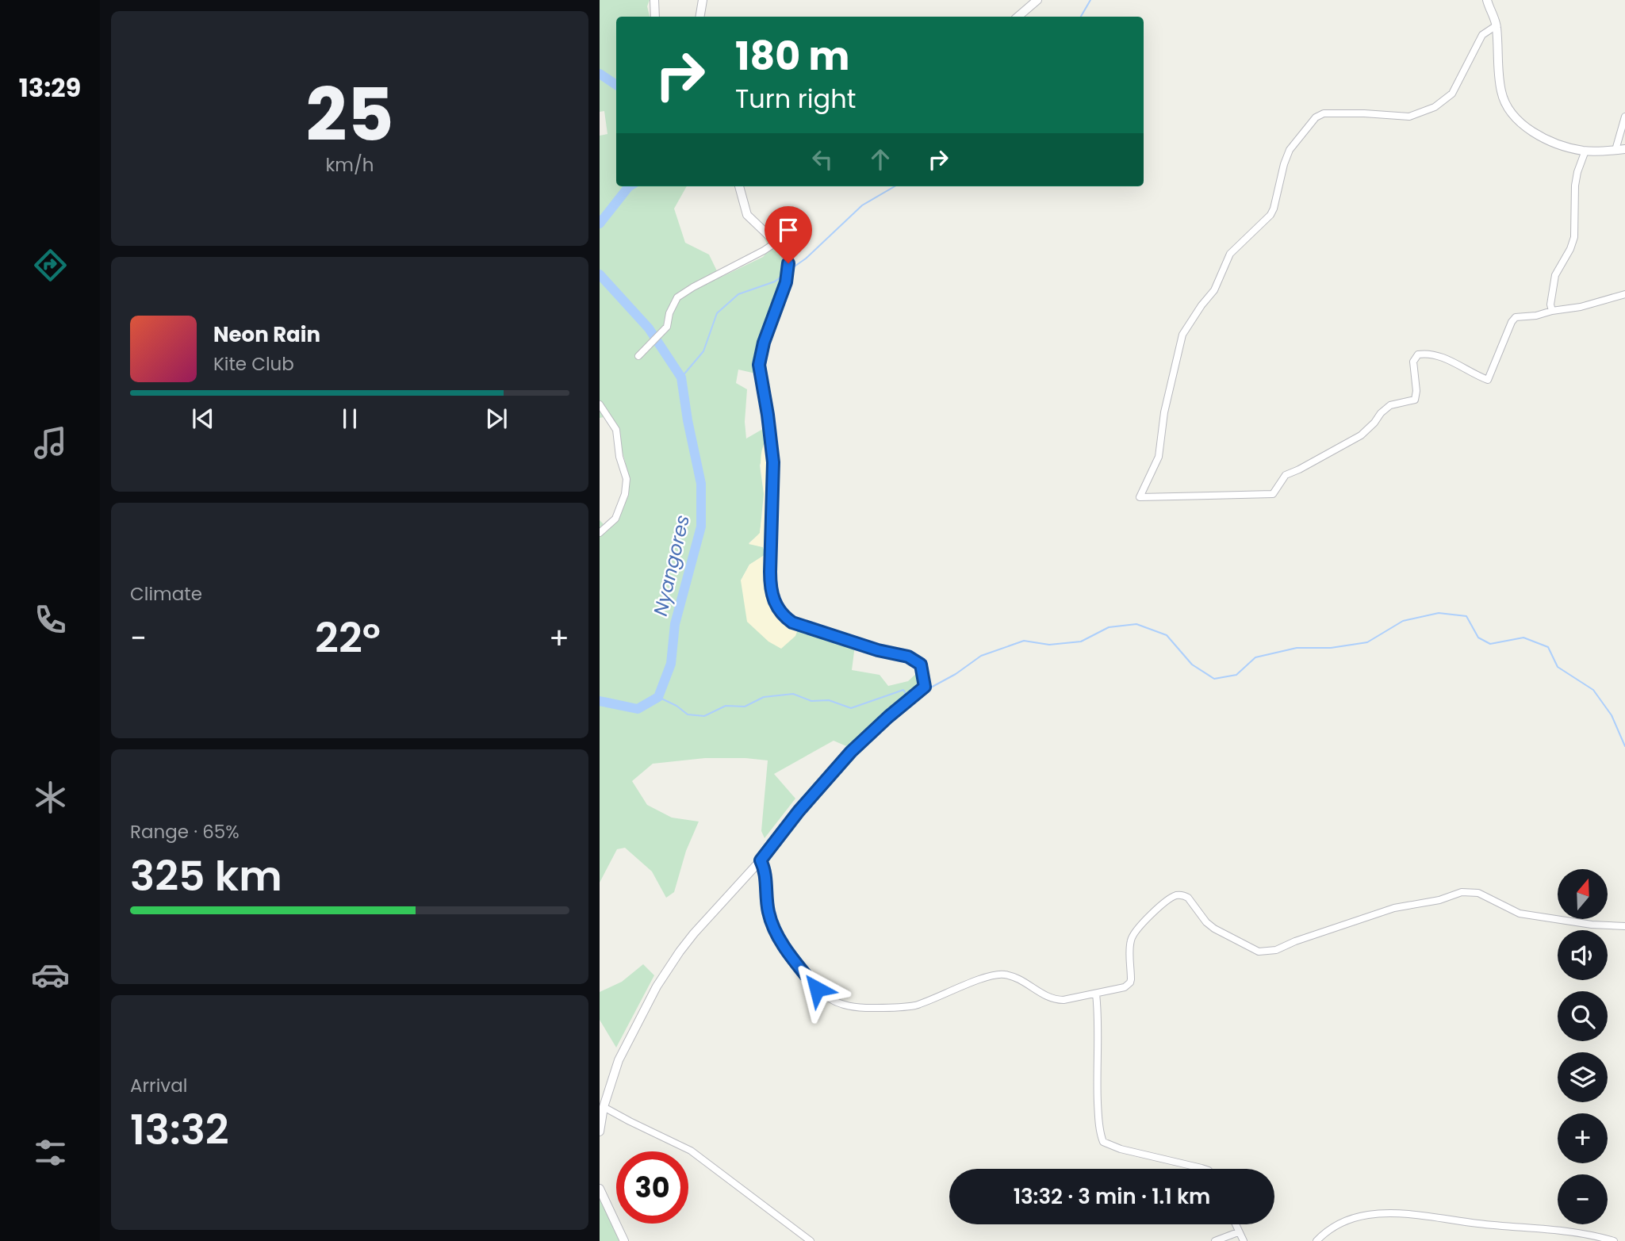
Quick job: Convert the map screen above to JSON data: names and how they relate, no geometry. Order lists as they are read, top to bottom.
{
  "water": ["Nyangores"],
  "north": "top",
  "page": {
    "tabs": "13:29",
    "tile": [
      ["25", "km/h"],
      "Climate",
      ["Range · 65%", "325 km"],
      ["Arrival", "13:32"]
    ],
    "turn": ["180 m", "Turn right"],
    "song": ["Neon Rain", "Kite Club"],
    "heat": ["−", "22°", "+"],
    "map_buttons": ["+", "−"],
    "limit": "30",
    "trip": "13:32 · 3 min · 1.1 km"
  }
}
